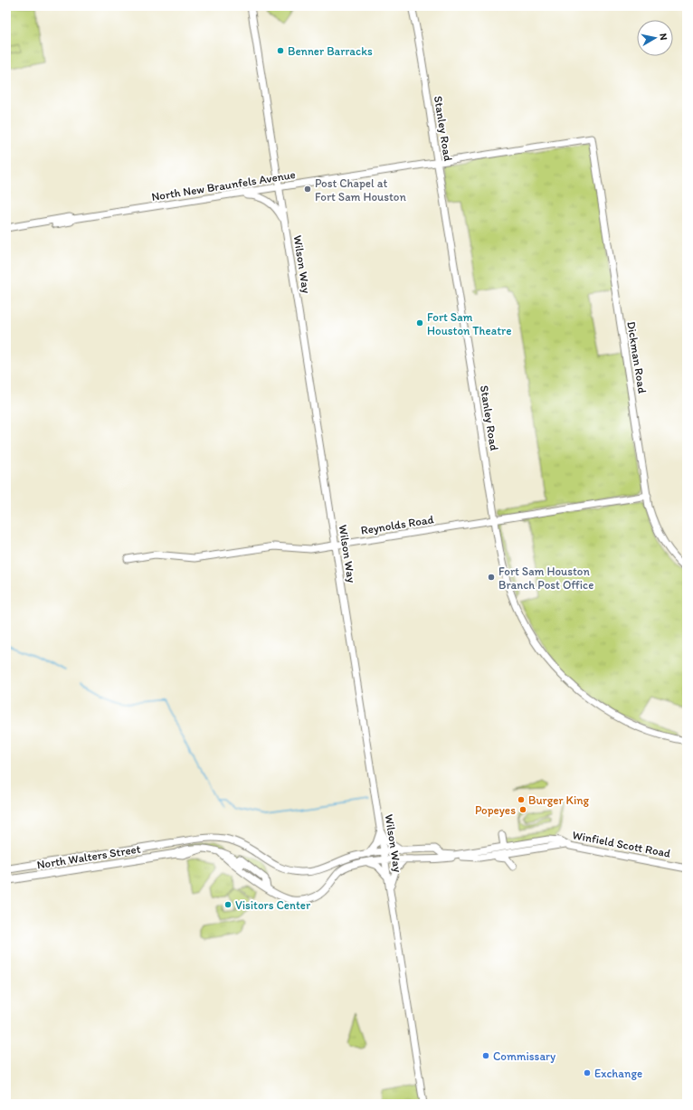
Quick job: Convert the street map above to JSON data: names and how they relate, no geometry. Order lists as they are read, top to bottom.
{
  "streets": {
    "main road": ["North Walters Street"],
    "street": [
      "Stanley Road",
      "North New Braunfels Avenue",
      "Wilson Way",
      "Dickman Road",
      "Reynolds Road",
      "Winfield Scott Road"
    ]
  },
  "crossings": [
    ["Stanley Road", "North New Braunfels Avenue"],
    ["Stanley Road", "Reynolds Road"],
    ["North New Braunfels Avenue", "Wilson Way"],
    ["North New Braunfels Avenue", "Dickman Road"],
    ["Wilson Way", "Reynolds Road"],
    ["Wilson Way", "Winfield Scott Road"],
    ["Dickman Road", "Reynolds Road"],
    ["Winfield Scott Road", "North Walters Street"]
  ],
  "places": [
    "Benner Barracks",
    "Post Chapel at Fort Sam Houston",
    "Fort Sam Houston Theatre",
    "Fort Sam Houston Branch Post Office",
    "Burger King",
    "Popeyes",
    "Visitors Center",
    "Commissary",
    "Exchange"
  ],
  "north": "right"
}
